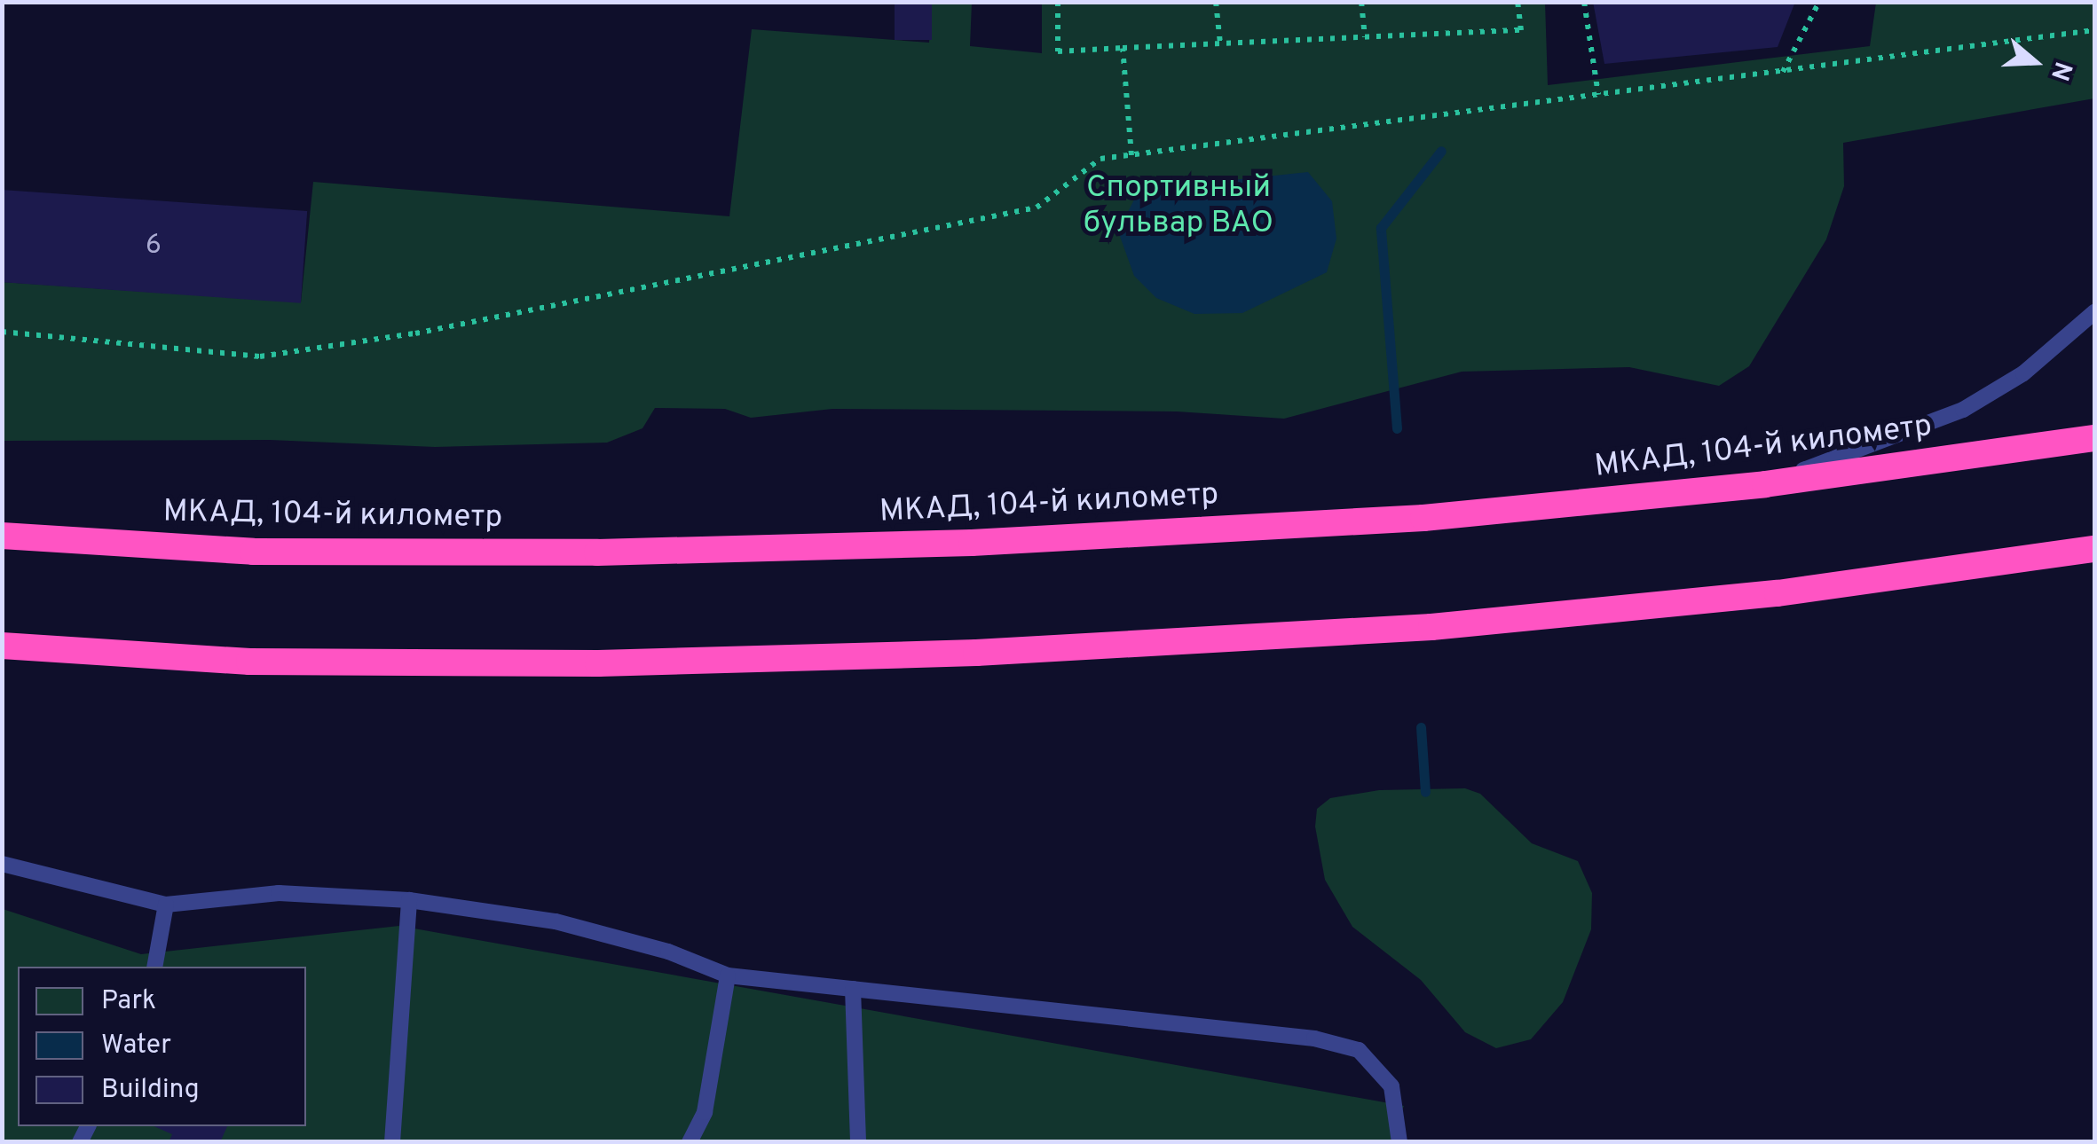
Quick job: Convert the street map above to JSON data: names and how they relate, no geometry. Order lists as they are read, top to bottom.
{
  "streets": {
    "highway": ["МКАД, 104-й километр"]
  },
  "parks": ["Спортивный бульвар ВАО"],
  "house_numbers": ["6"],
  "legend": ["Park", "Water", "Building"],
  "north": "right"
}
